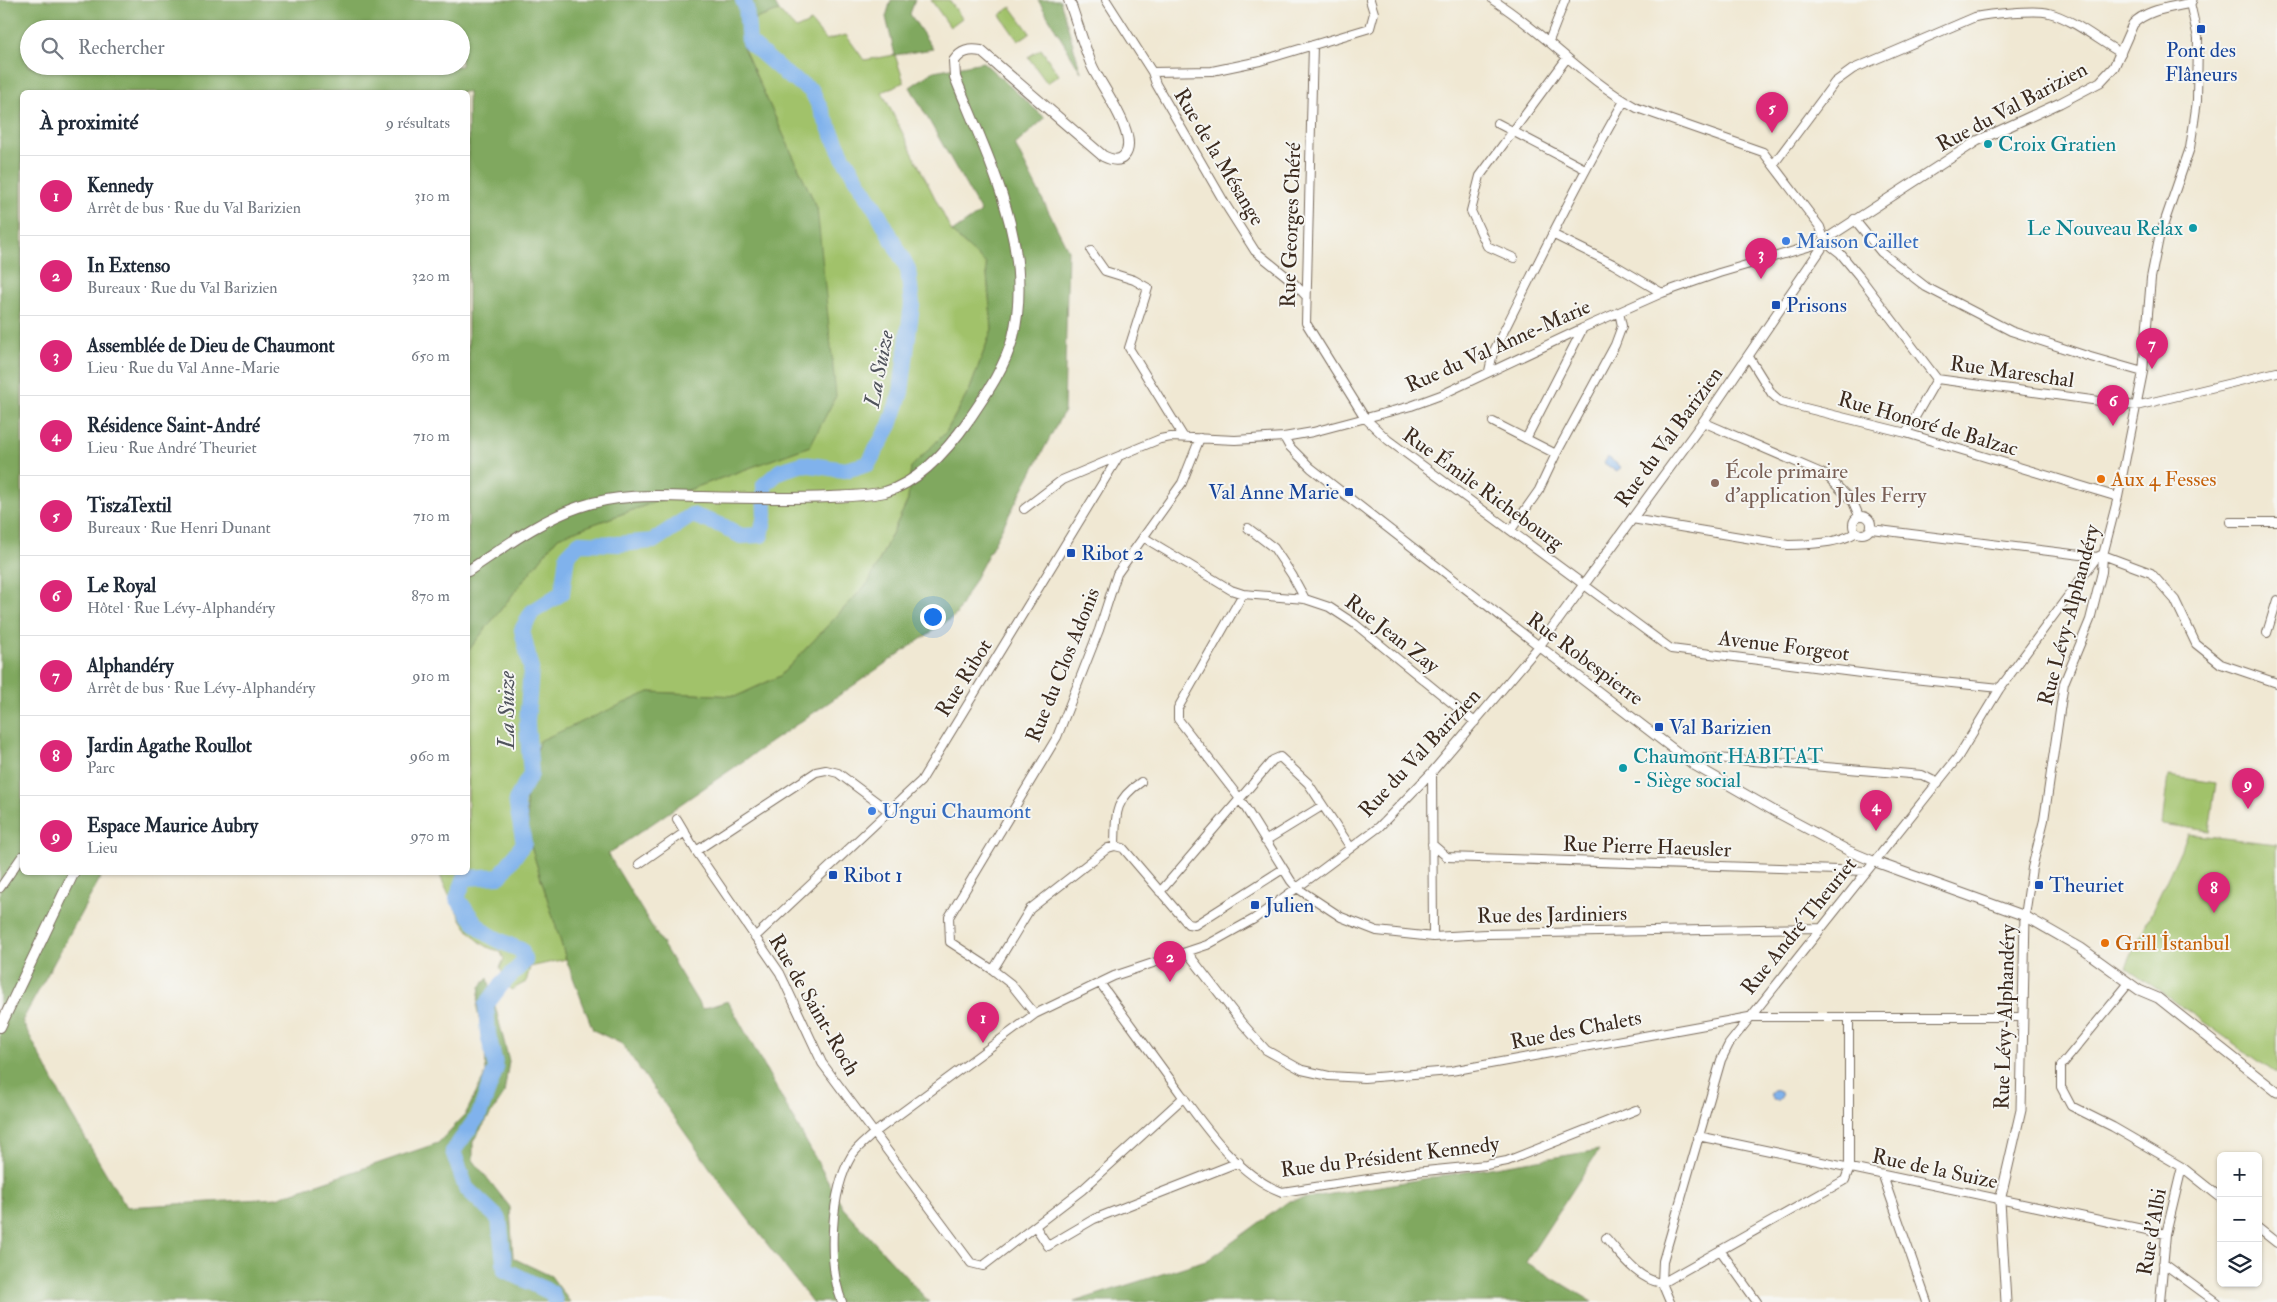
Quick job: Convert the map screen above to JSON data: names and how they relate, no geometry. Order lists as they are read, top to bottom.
{
  "streets": {
    "street": [
      "Rue du Val Barizien",
      "Rue de la Mésange",
      "Rue Georges Chéré",
      "Rue du Val Anne-Marie",
      "Rue Mareschal",
      "Rue Honoré de Balzac",
      "Rue Émile Richebourg",
      "Rue Lévy-Alphandéry",
      "Rue Jean Zay",
      "Avenue Forgeot",
      "Rue Robespierre",
      "Rue du Clos Adonis",
      "Rue Ribot",
      "Rue Pierre Haeusler",
      "Rue des Jardiniers",
      "Rue André Theuriet",
      "Rue de Saint-Roch",
      "Rue des Chalets",
      "Rue du Président Kennedy",
      "Rue de la Suize",
      "Rue d'Albi"
    ]
  },
  "crossings": [
    ["Rue du Val Barizien", "Rue du Val Anne-Marie"],
    ["Rue du Val Barizien", "Rue Mareschal"],
    ["Rue du Val Barizien", "Rue Honoré de Balzac"],
    ["Rue du Val Barizien", "Rue Émile Richebourg"],
    ["Rue du Val Barizien", "Rue Lévy-Alphandéry"],
    ["Rue du Val Barizien", "Rue Jean Zay"],
    ["Rue du Val Barizien", "Avenue Forgeot"],
    ["Rue du Val Barizien", "Rue Robespierre"],
    ["Rue du Val Barizien", "Rue du Clos Adonis"],
    ["Rue du Val Barizien", "Rue des Jardiniers"],
    ["Rue du Val Barizien", "Rue de Saint-Roch"],
    ["Rue du Val Barizien", "Rue des Chalets"],
    ["Rue du Val Barizien", "Rue du Président Kennedy"],
    ["Rue de la Mésange", "Rue Georges Chéré"],
    ["Rue Georges Chéré", "Rue du Val Anne-Marie"],
    ["Rue Georges Chéré", "Rue Émile Richebourg"],
    ["Rue du Val Anne-Marie", "Rue Mareschal"],
    ["Rue du Val Anne-Marie", "Rue Émile Richebourg"],
    ["Rue du Val Anne-Marie", "Rue Robespierre"],
    ["Rue du Val Anne-Marie", "Rue du Clos Adonis"],
    ["Rue Mareschal", "Rue Lévy-Alphandéry"],
    ["Rue Honoré de Balzac", "Rue Lévy-Alphandéry"],
    ["Rue Émile Richebourg", "Avenue Forgeot"],
    ["Rue Lévy-Alphandéry", "Rue Robespierre"],
    ["Rue Lévy-Alphandéry", "Rue André Theuriet"],
    ["Rue Lévy-Alphandéry", "Rue des Chalets"],
    ["Rue Lévy-Alphandéry", "Rue de la Suize"],
    ["Rue Jean Zay", "Rue du Clos Adonis"],
    ["Rue Jean Zay", "Rue des Jardiniers"],
    ["Avenue Forgeot", "Rue André Theuriet"],
    ["Rue Robespierre", "Rue André Theuriet"],
    ["Rue Ribot", "Rue de Saint-Roch"],
    ["Rue Pierre Haeusler", "Rue André Theuriet"],
    ["Rue des Jardiniers", "Rue André Theuriet"],
    ["Rue André Theuriet", "Rue des Chalets"],
    ["Rue André Theuriet", "Rue de la Suize"],
    ["Rue de la Suize", "Rue d'Albi"]
  ],
  "water": ["La Suize"],
  "places": {
    "transit": [
      "Pont des Flâneurs",
      "Prisons",
      "Val Anne Marie",
      "Ribot 2",
      "Val Barizien",
      "Ribot 1",
      "Theuriet",
      "Julien"
    ],
    "other": [
      "Croix Gratien",
      "Le Nouveau Relax",
      "Maison Caillet",
      "Aux 4 Fesses",
      "École primaire d'application Jules Ferry",
      "Chaumont HABITAT - Siège social",
      "Ungui Chaumont",
      "Grill İstanbul"
    ]
  },
  "page": {
    "search": "Rechercher",
    "heading": ["À proximité", "9 résultats"],
    "pins": [
      "5",
      "3",
      "7",
      "6",
      "9",
      "4",
      "8",
      "2",
      "1"
    ],
    "list": [
      {
        "mark": "1",
        "name": "Kennedy",
        "note": "Arrêt de bus · Rue du Val Barizien",
        "value": "310 m"
      },
      {
        "mark": "2",
        "name": "In Extenso",
        "note": "Bureaux · Rue du Val Barizien",
        "value": "320 m"
      },
      {
        "mark": "3",
        "name": "Assemblée de Dieu de Chaumont",
        "note": "Lieu · Rue du Val Anne-Marie",
        "value": "650 m"
      },
      {
        "mark": "4",
        "name": "Résidence Saint-André",
        "note": "Lieu · Rue André Theuriet",
        "value": "710 m"
      },
      {
        "mark": "5",
        "name": "TiszaTextil",
        "note": "Bureaux · Rue Henri Dunant",
        "value": "710 m"
      },
      {
        "mark": "6",
        "name": "Le Royal",
        "note": "Hôtel · Rue Lévy-Alphandéry",
        "value": "870 m"
      },
      {
        "mark": "7",
        "name": "Alphandéry",
        "note": "Arrêt de bus · Rue Lévy-Alphandéry",
        "value": "910 m"
      },
      {
        "mark": "8",
        "name": "Jardin Agathe Roullot",
        "note": "Parc",
        "value": "960 m"
      },
      {
        "mark": "9",
        "name": "Espace Maurice Aubry",
        "note": "Lieu",
        "value": "970 m"
      }
    ],
    "map_buttons": ["+", "−"]
  }
}
